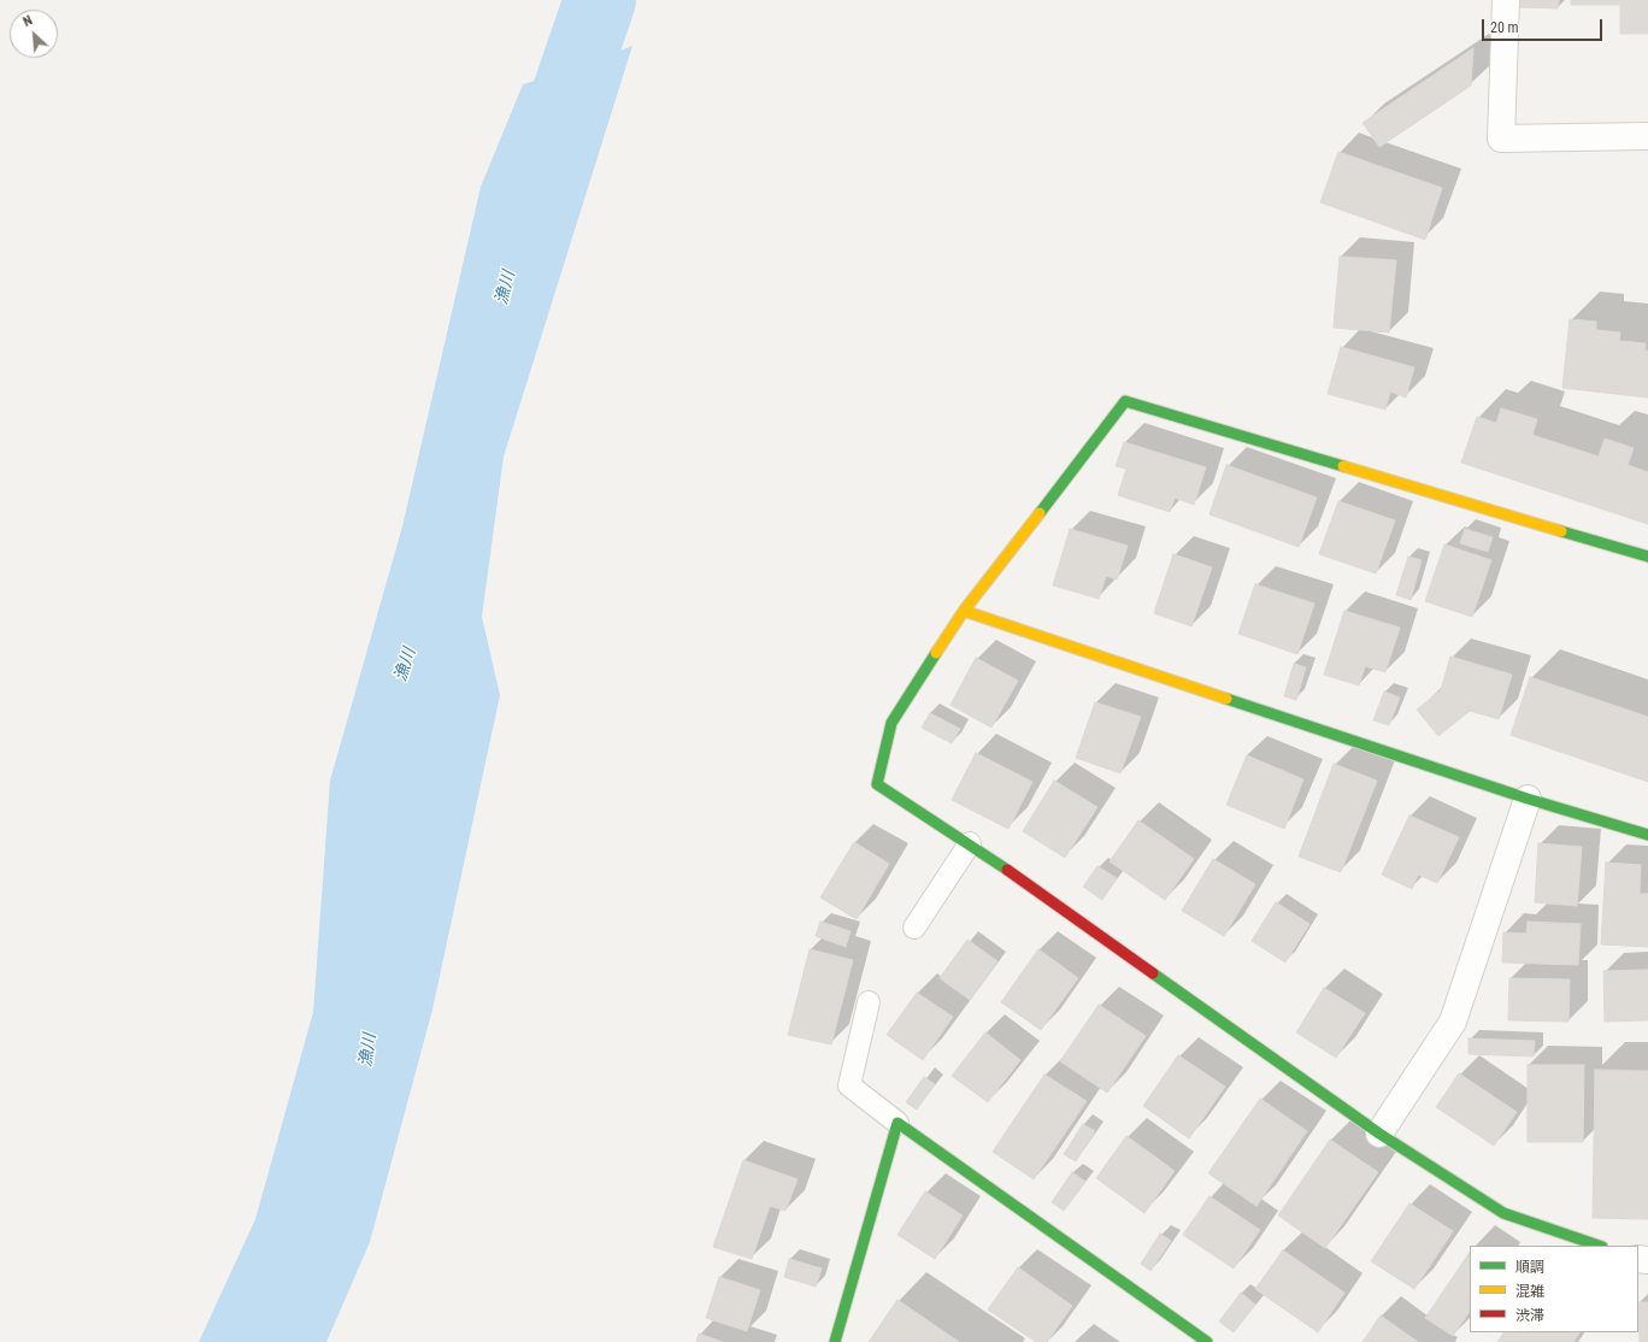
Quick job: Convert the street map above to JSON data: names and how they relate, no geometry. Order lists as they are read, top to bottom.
{
  "water": ["漁川"],
  "legend": ["順調", "混雑", "渋滞"],
  "scale_bar": "20 m",
  "north": "top left"
}
